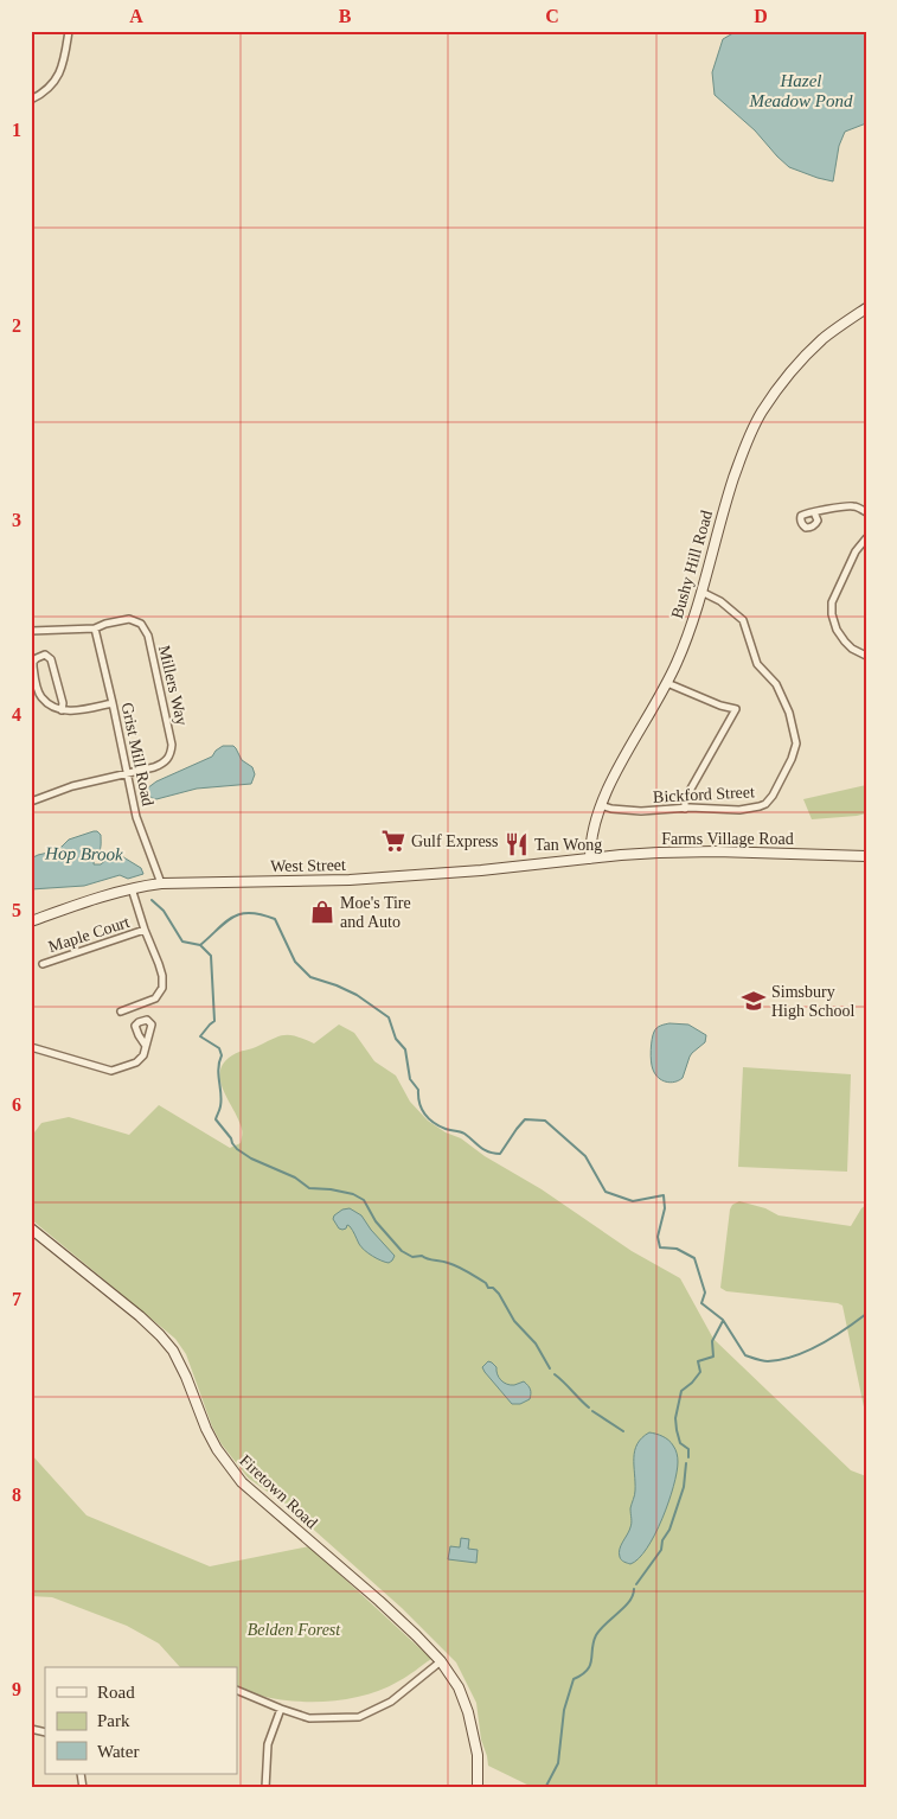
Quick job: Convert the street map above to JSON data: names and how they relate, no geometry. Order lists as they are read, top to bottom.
{
  "streets": {
    "main road": [
      "Bushy Hill Road",
      "Farms Village Road",
      "West Street",
      "Firetown Road"
    ],
    "street": [
      "Millers Way",
      "Grist Mill Road",
      "Bickford Street",
      "Maple Court"
    ]
  },
  "crossings": [
    ["Bushy Hill Road", "Bickford Street"],
    ["Bushy Hill Road", "Farms Village Road"],
    ["Bushy Hill Road", "West Street"],
    ["Millers Way", "Grist Mill Road"],
    ["Grist Mill Road", "West Street"],
    ["Farms Village Road", "West Street"],
    ["West Street", "Maple Court"]
  ],
  "water": ["Hazel Meadow Pond", "Hop Brook"],
  "parks": ["Belden Forest"],
  "places": {
    "supermarket": ["Gulf Express"],
    "restaurant": ["Tan Wong"],
    "shop": ["Moe's Tire and Auto"],
    "school or university": ["Simsbury High School"]
  },
  "legend": ["Road", "Park", "Water"],
  "grid": {
    "columns": [
      "A",
      "B",
      "C",
      "D"
    ],
    "rows": [
      "1",
      "2",
      "3",
      "4",
      "5",
      "6",
      "7",
      "8",
      "9"
    ]
  }
}
